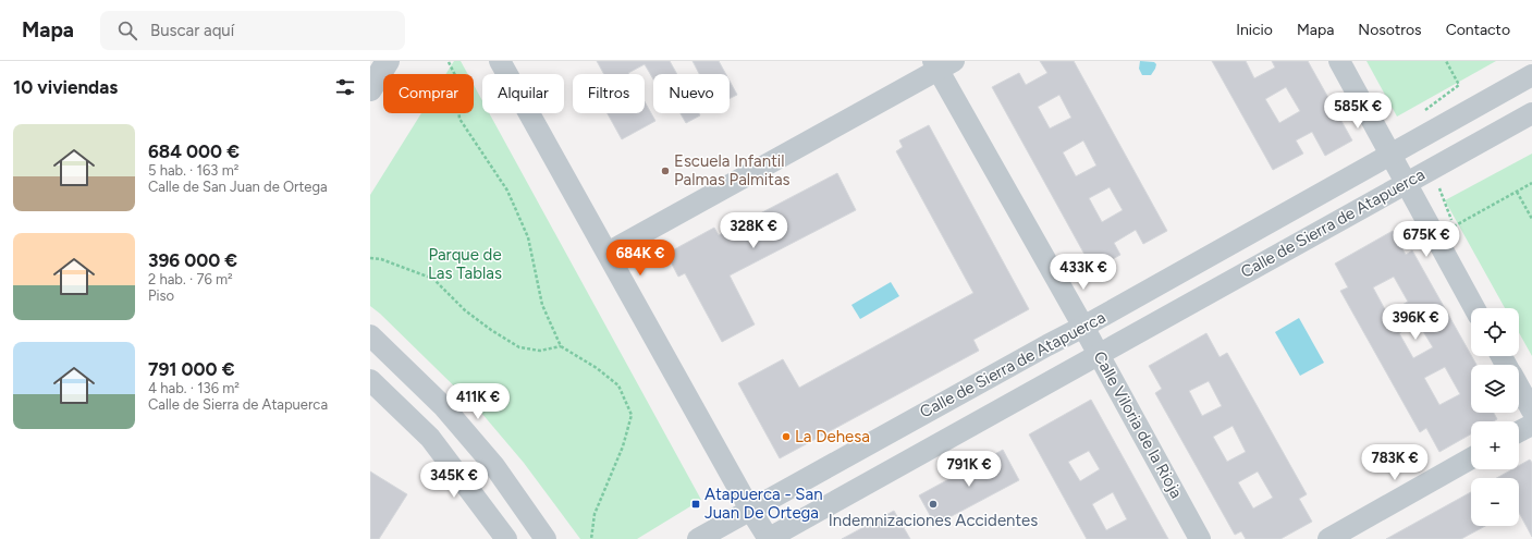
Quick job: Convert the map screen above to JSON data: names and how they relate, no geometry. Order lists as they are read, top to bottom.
{
  "streets": {
    "street": ["Calle de Sierra de Atapuerca", "Calle Viloria de la Rioja"]
  },
  "crossings": [
    ["Calle de Sierra de Atapuerca", "Calle Viloria de la Rioja"]
  ],
  "parks": ["Parque de Las Tablas"],
  "places": {
    "other": ["Escuela Infantil Palmas Palmitas", "La Dehesa", "Indemnizaciones Accidentes"],
    "transit": ["Atapuerca - San Juan De Ortega"]
  },
  "page": {
    "header": "Mapa",
    "search": "Buscar aquí",
    "nav": [
      "Inicio",
      "Mapa",
      "Nosotros",
      "Contacto"
    ],
    "heading": "10 viviendas",
    "chip": [
      "Comprar",
      "Alquilar",
      "Filtros",
      "Nuevo"
    ],
    "price": [
      "585K €",
      "328K €",
      "675K €",
      "684K €",
      "433K €",
      "396K €",
      "411K €",
      "783K €",
      "791K €",
      "345K €"
    ],
    "list": [
      {
        "name": "684 000 €",
        "note": "5 hab. · 163 m² · Calle de San Juan de Ortega"
      },
      {
        "name": "396 000 €",
        "note": "2 hab. · 76 m² · Piso"
      },
      {
        "name": "791 000 €",
        "note": "4 hab. · 136 m² · Calle de Sierra de Atapuerca"
      }
    ],
    "map_buttons": ["+", "−"]
  }
}
